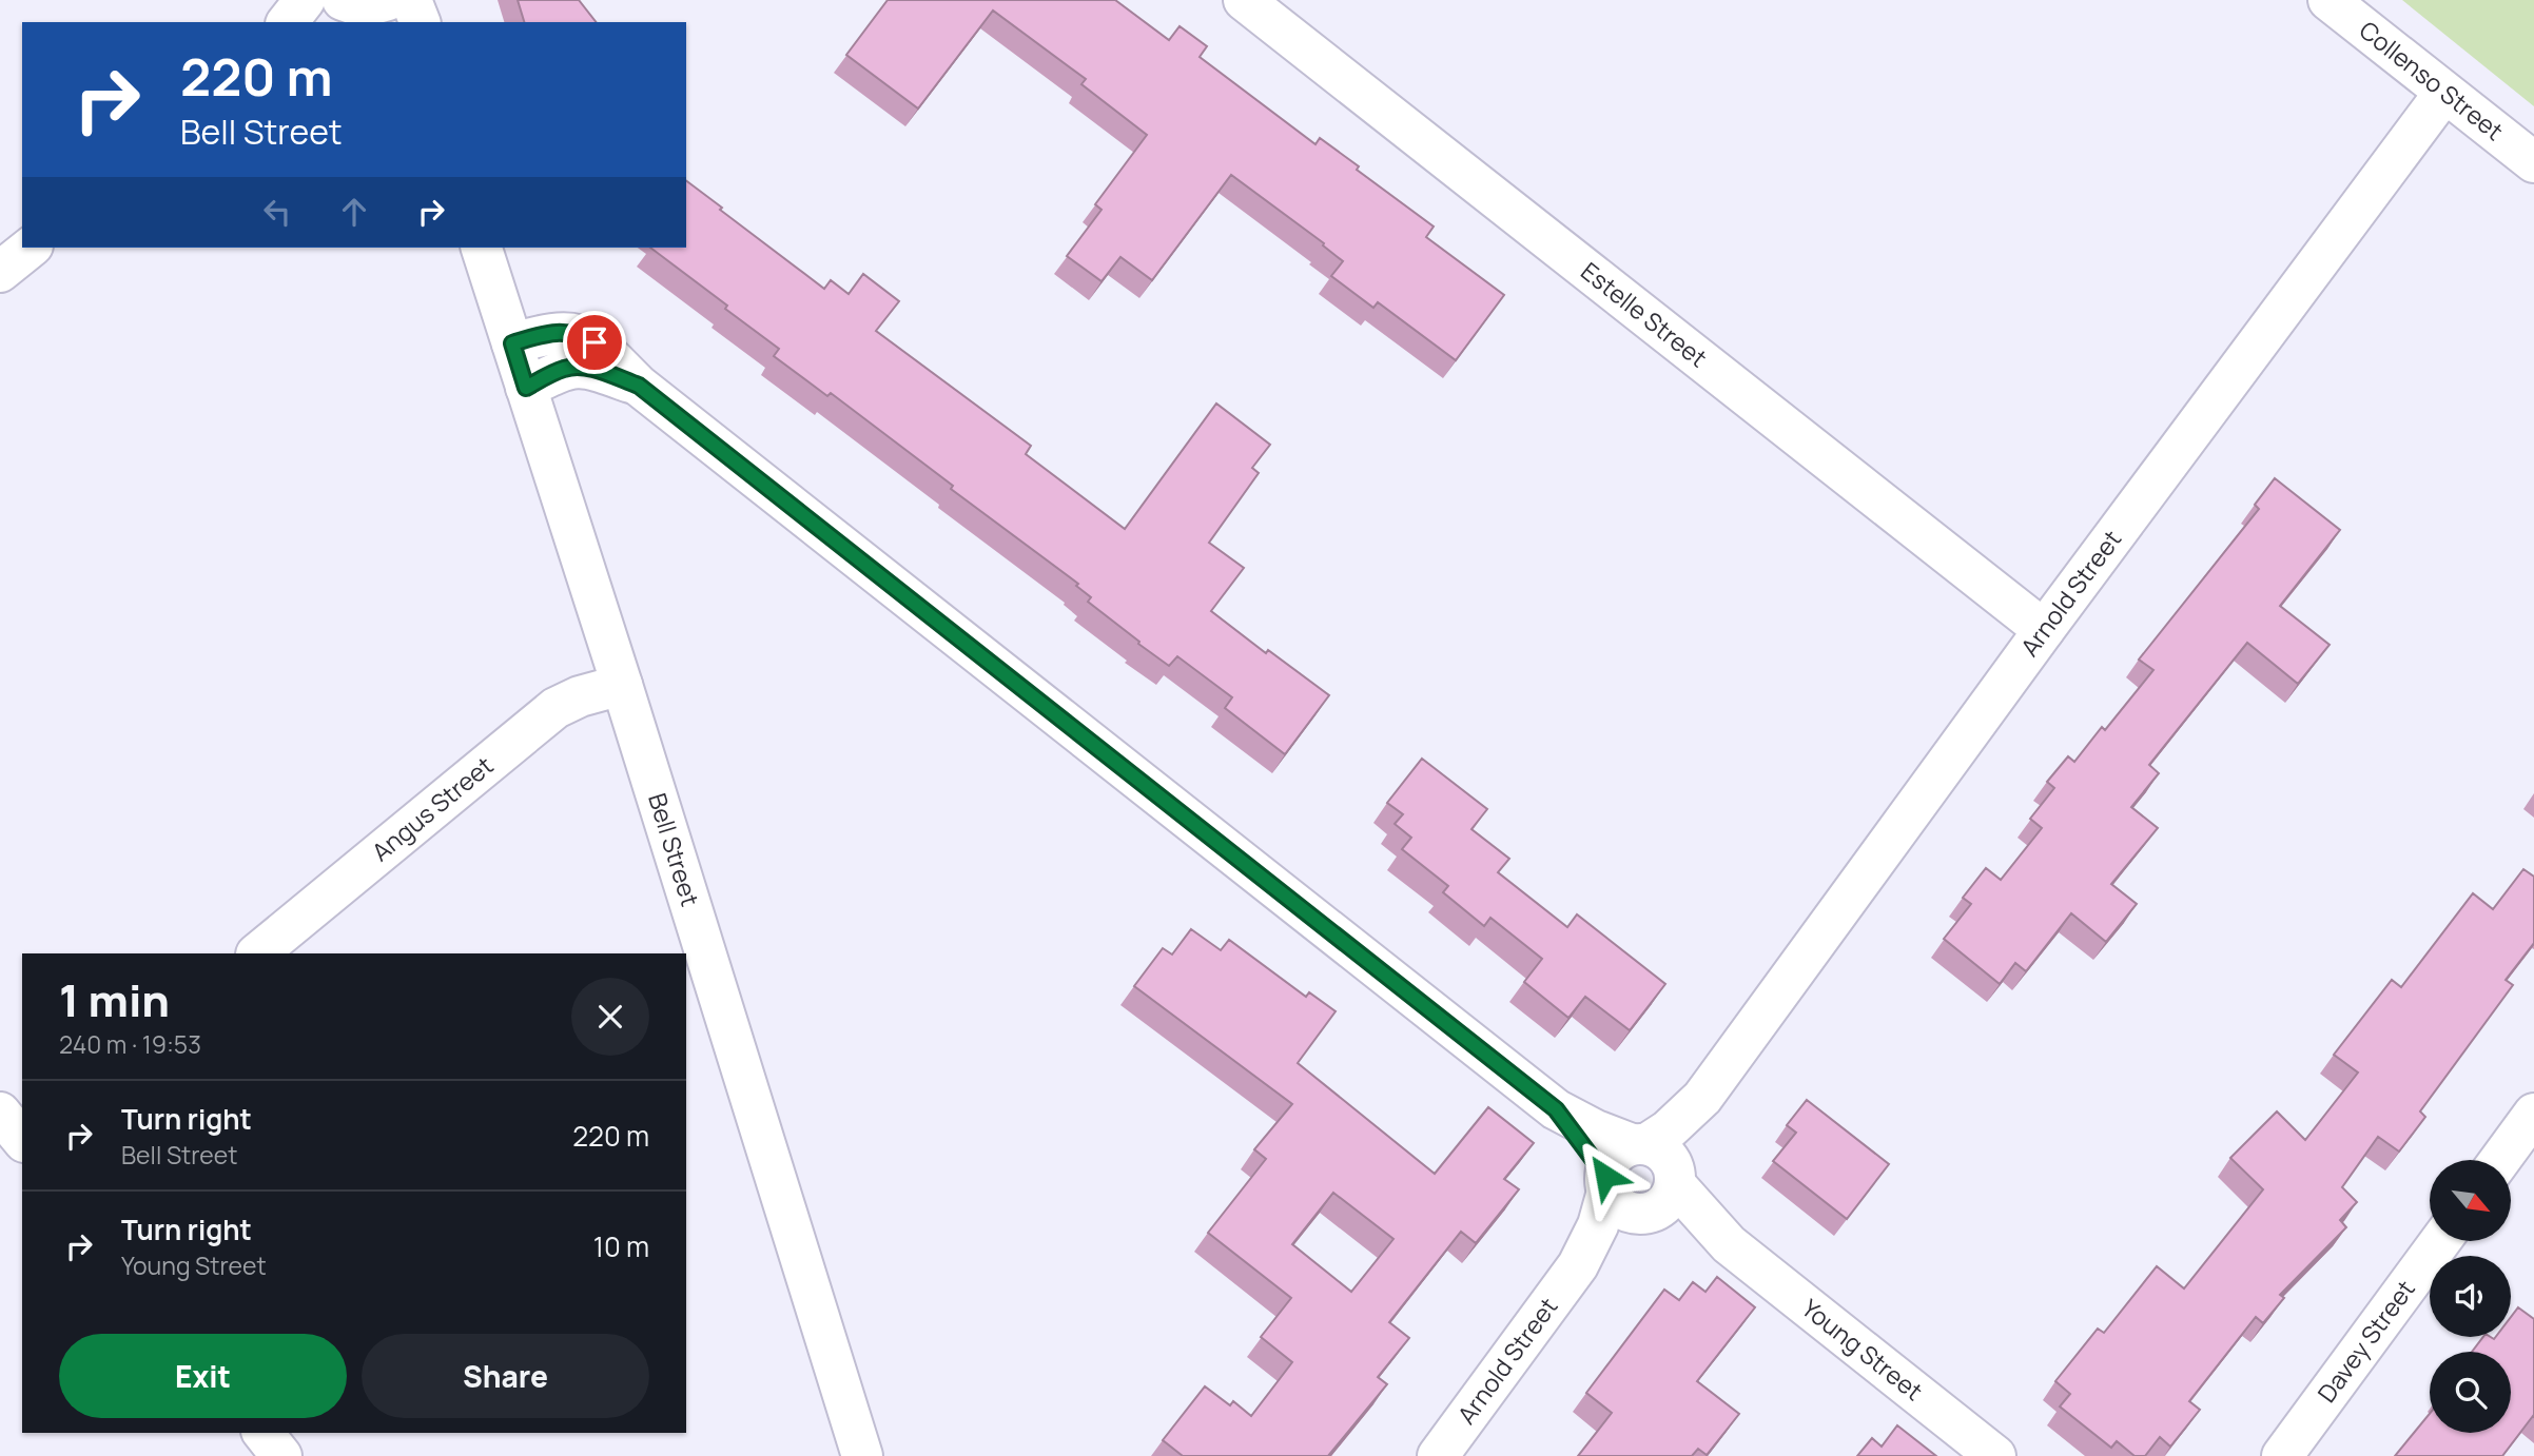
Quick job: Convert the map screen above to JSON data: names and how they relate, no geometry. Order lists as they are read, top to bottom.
{
  "streets": {
    "street": [
      "Collenso Street",
      "Estelle Street",
      "Arnold Street",
      "Angus Street",
      "Bell Street",
      "Davey Street",
      "Young Street"
    ]
  },
  "crossings": [
    ["Collenso Street", "Arnold Street"],
    ["Estelle Street", "Arnold Street"],
    ["Arnold Street", "Young Street"],
    ["Angus Street", "Bell Street"],
    ["Bell Street", "Young Street"]
  ],
  "north": "bottom right",
  "page": {
    "turn": ["220 m", "Bell Street"],
    "heading": ["1 min", "240 m · 19:53"],
    "list": [
      {
        "name": "Turn right",
        "note": "Bell Street",
        "value": "220 m"
      },
      {
        "name": "Turn right",
        "note": "Young Street",
        "value": "10 m"
      }
    ],
    "buttons": ["Exit", "Share"]
  }
}
